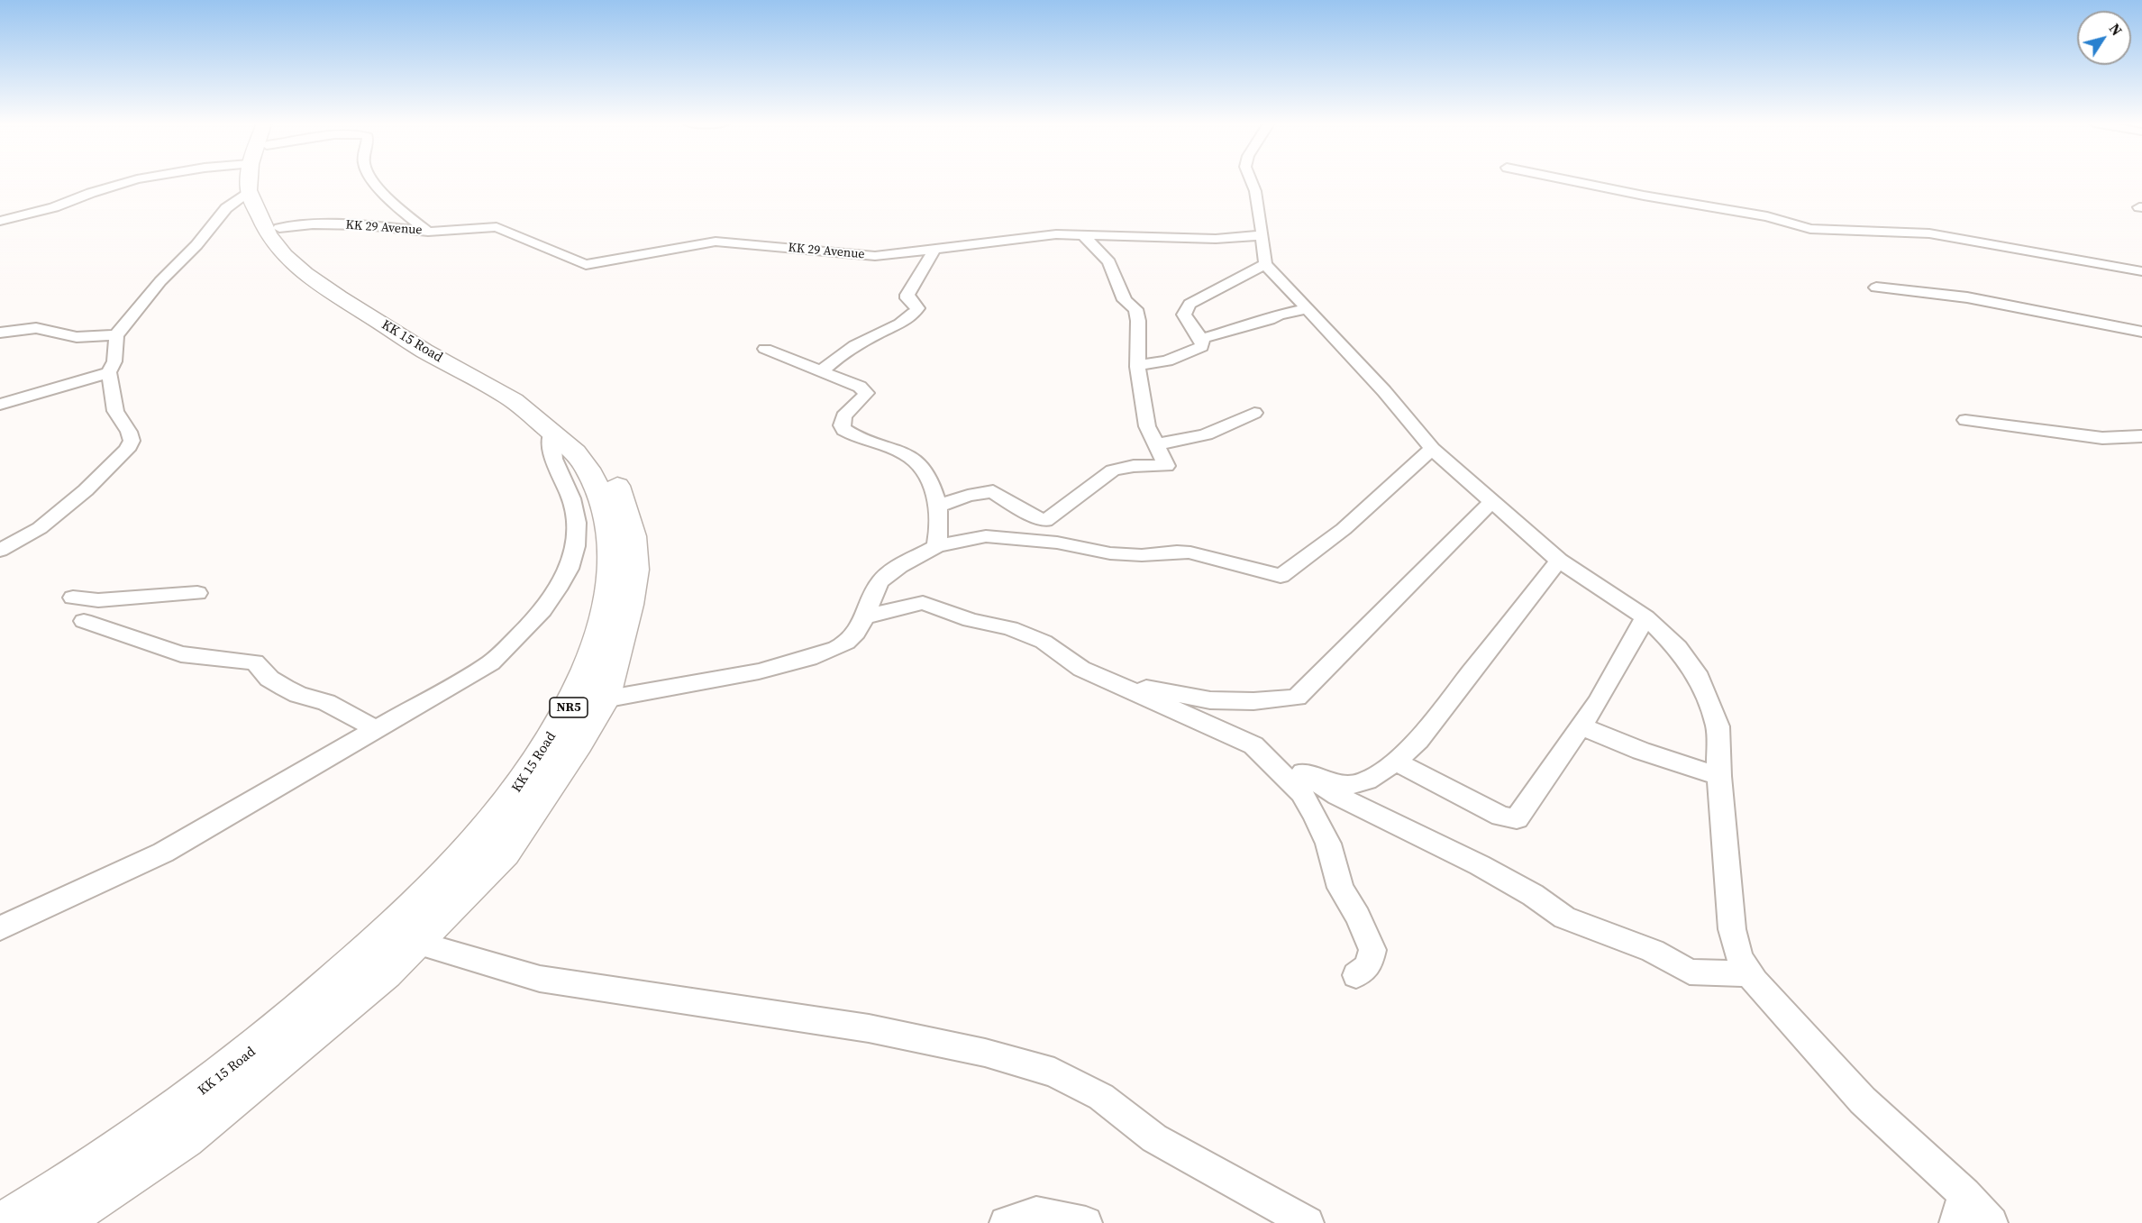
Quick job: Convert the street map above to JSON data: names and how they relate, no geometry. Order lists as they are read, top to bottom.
{
  "streets": {
    "highway": ["KK 15 Road", "NR5"],
    "street": ["KK 29 Avenue"]
  },
  "crossings": [
    ["KK 29 Avenue", "KK 15 Road"]
  ],
  "north": "top right"
}
